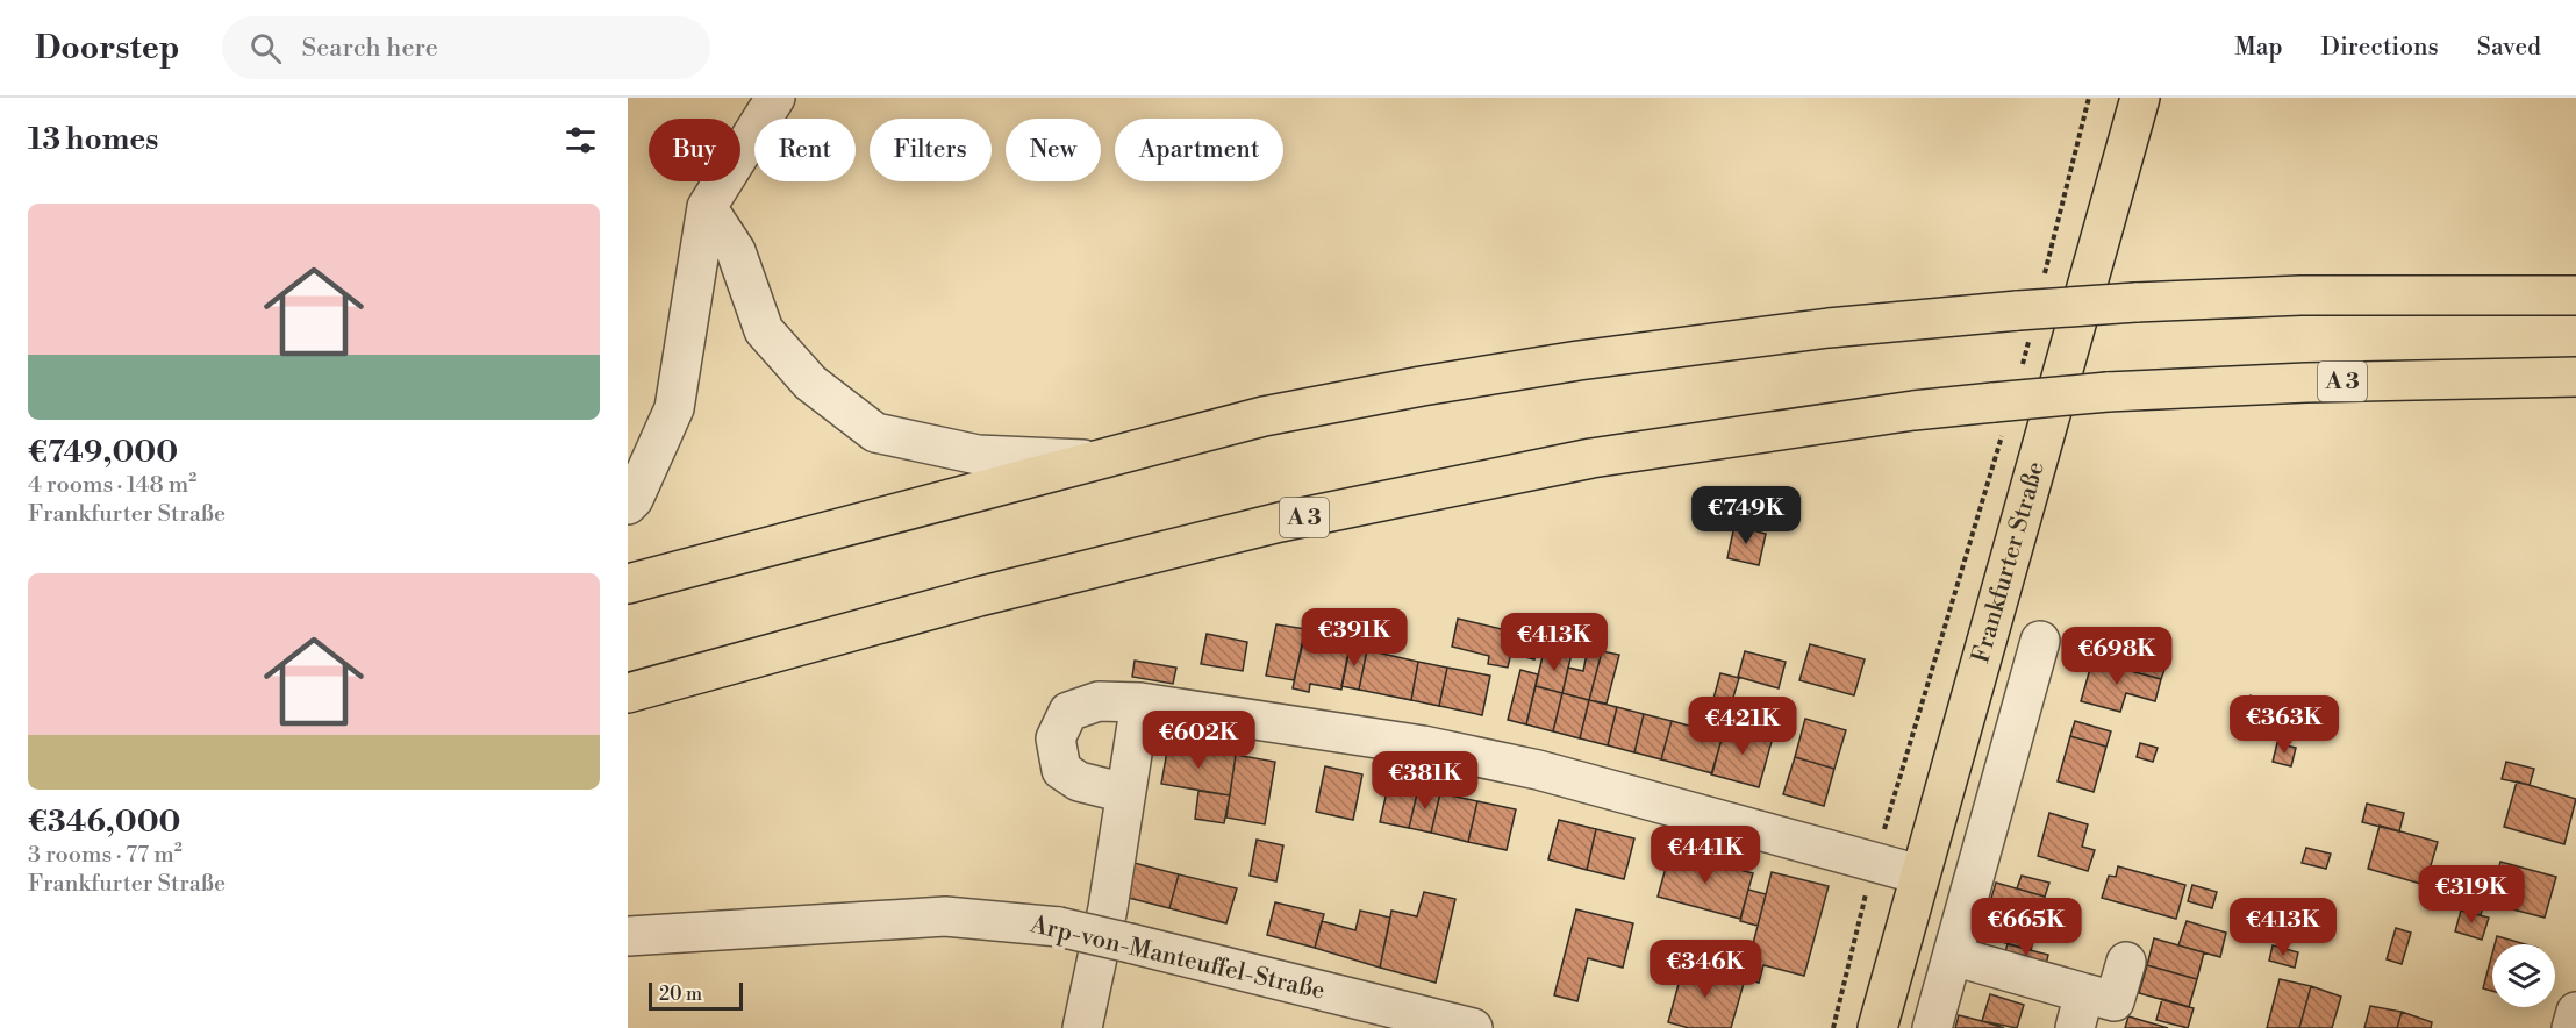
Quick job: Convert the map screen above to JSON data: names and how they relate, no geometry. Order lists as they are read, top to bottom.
{
  "streets": {
    "main road": ["A 3", "Frankfurter Straße"],
    "street": ["Arp-von-Manteuffel-Straße"]
  },
  "scale_bar": "20 m",
  "page": {
    "header": "Doorstep",
    "search": "Search here",
    "nav": ["Map", "Directions", "Saved"],
    "heading": "13 homes",
    "chip": [
      "Buy",
      "Rent",
      "Filters",
      "New",
      "Apartment"
    ],
    "list": [
      {
        "name": "€749,000",
        "note": "4 rooms · 148 m² · Frankfurter Straße"
      },
      {
        "name": "€346,000",
        "note": "3 rooms · 77 m² · Frankfurter Straße"
      }
    ],
    "price": [
      "€749K",
      "€391K",
      "€413K",
      "€698K",
      "€363K",
      "€421K",
      "€602K",
      "€381K",
      "€441K",
      "€319K",
      "€665K",
      "€413K",
      "€346K"
    ],
    "scale": "20 m"
  }
}
